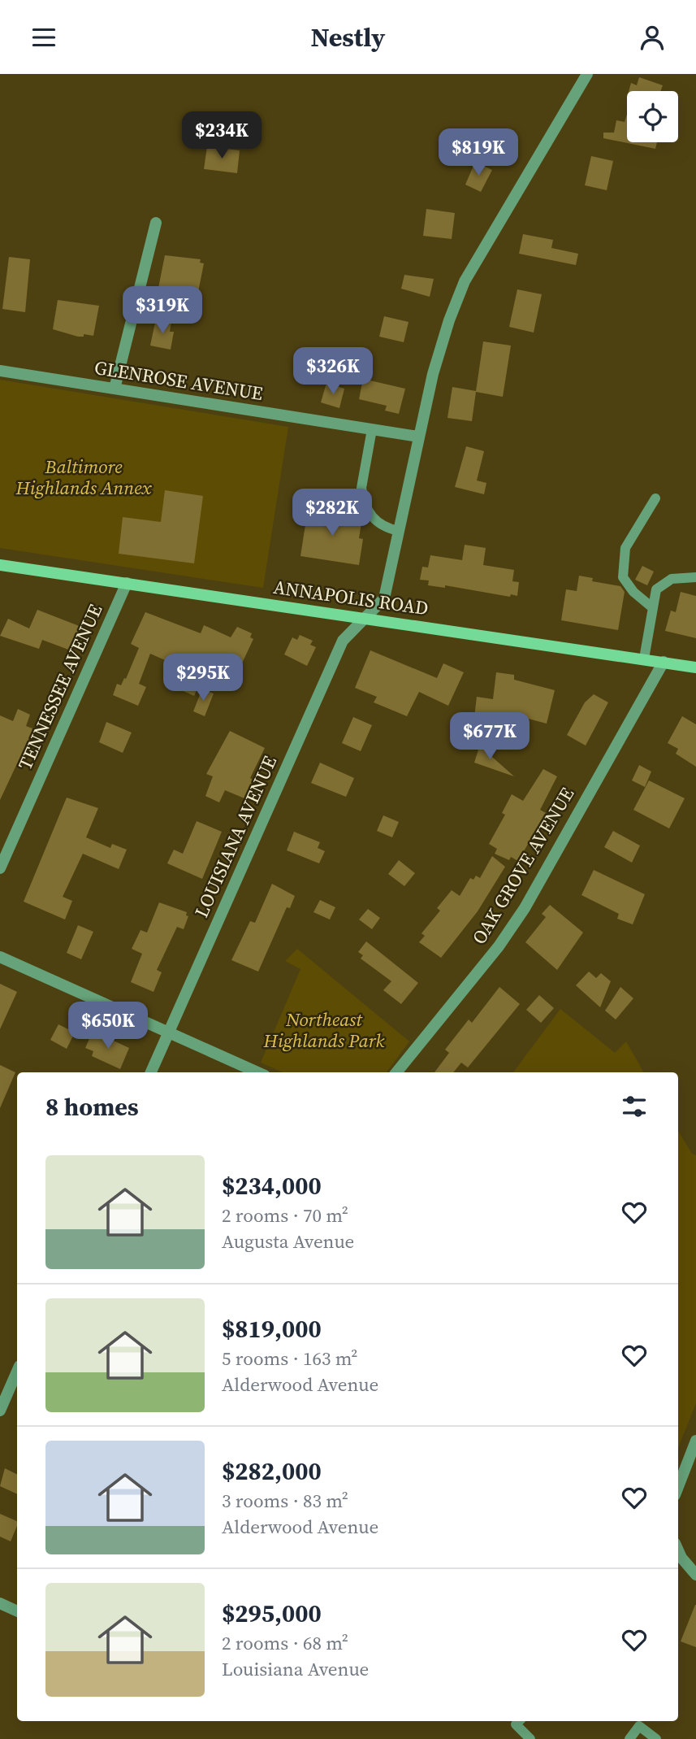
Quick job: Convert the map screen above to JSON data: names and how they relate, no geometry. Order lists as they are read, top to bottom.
{
  "streets": {
    "main road": ["ANNAPOLIS ROAD"],
    "street": [
      "GLENROSE AVENUE",
      "TENNESSEE AVENUE",
      "LOUISIANA AVENUE",
      "OAK GROVE AVENUE"
    ]
  },
  "crossings": [
    ["GLENROSE AVENUE", "LOUISIANA AVENUE"],
    ["ANNAPOLIS ROAD", "TENNESSEE AVENUE"],
    ["ANNAPOLIS ROAD", "LOUISIANA AVENUE"],
    ["ANNAPOLIS ROAD", "OAK GROVE AVENUE"]
  ],
  "parks": ["Baltimore Highlands Annex", "Northeast Highlands Park"],
  "page": {
    "header": "Nestly",
    "price": [
      "$234K",
      "$819K",
      "$319K",
      "$326K",
      "$282K",
      "$295K",
      "$677K",
      "$650K"
    ],
    "heading": "8 homes",
    "list": [
      {
        "name": "$234,000",
        "note": "2 rooms · 70 m² · Augusta Avenue"
      },
      {
        "name": "$819,000",
        "note": "5 rooms · 163 m² · Alderwood Avenue"
      },
      {
        "name": "$282,000",
        "note": "3 rooms · 83 m² · Alderwood Avenue"
      },
      {
        "name": "$295,000",
        "note": "2 rooms · 68 m² · Louisiana Avenue"
      }
    ]
  }
}
